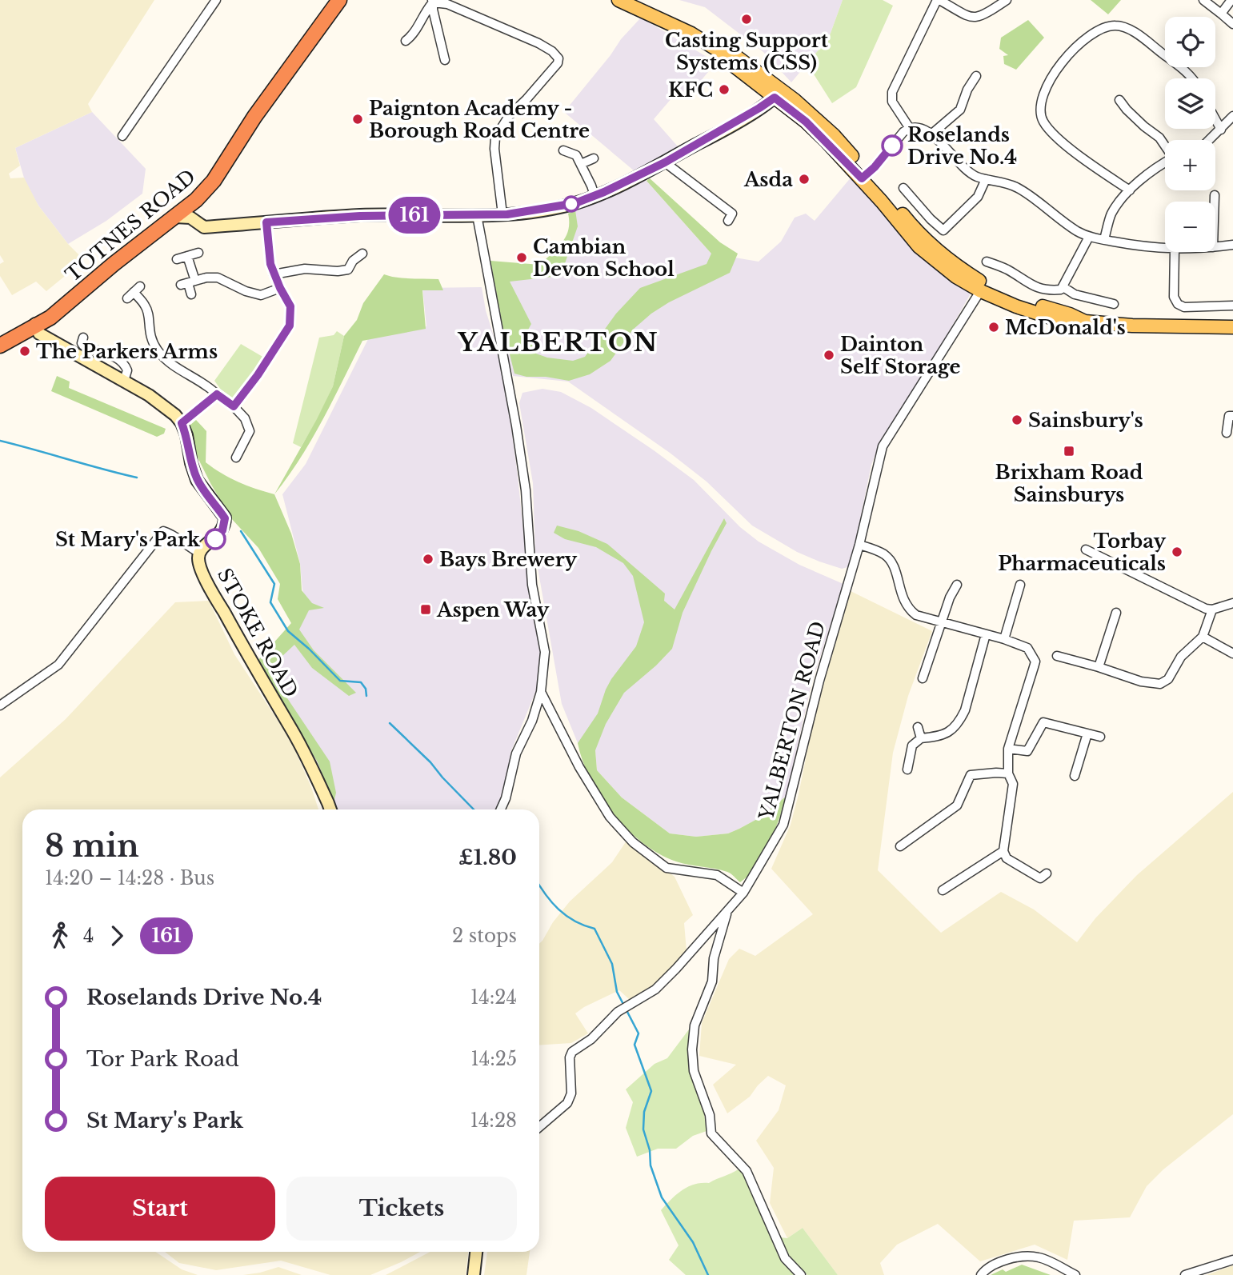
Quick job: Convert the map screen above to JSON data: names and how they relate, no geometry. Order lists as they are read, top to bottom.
{
  "streets": {
    "highway": ["TOTNES ROAD"],
    "street": ["STOKE ROAD", "YALBERTON ROAD"]
  },
  "districts": ["YALBERTON"],
  "places": {
    "other": [
      "Casting Support Systems (CSS)",
      "KFC",
      "Paignton Academy - Borough Road Centre",
      "Roselands Drive No.4",
      "Asda",
      "Cambian Devon School",
      "McDonald's",
      "The Parkers Arms",
      "Dainton Self Storage",
      "Sainsbury's",
      "St Mary's Park",
      "Torbay Pharmaceuticals",
      "Bays Brewery"
    ],
    "transit": ["Brixham Road Sainsburys", "Aspen Way"]
  },
  "lines": ["bus line 161"],
  "page": {
    "on_map": "161",
    "map_buttons": ["+", "−"],
    "heading": ["8 min", "14:20 – 14:28 · Bus", "£1.80"],
    "legs": ["4", "161", "2 stops"],
    "list": [
      {
        "name": "Roselands Drive No.4",
        "value": "14:24"
      },
      {
        "name": "Tor Park Road",
        "value": "14:25"
      },
      {
        "name": "St Mary's Park",
        "value": "14:28"
      }
    ],
    "buttons": ["Start", "Tickets"]
  }
}
